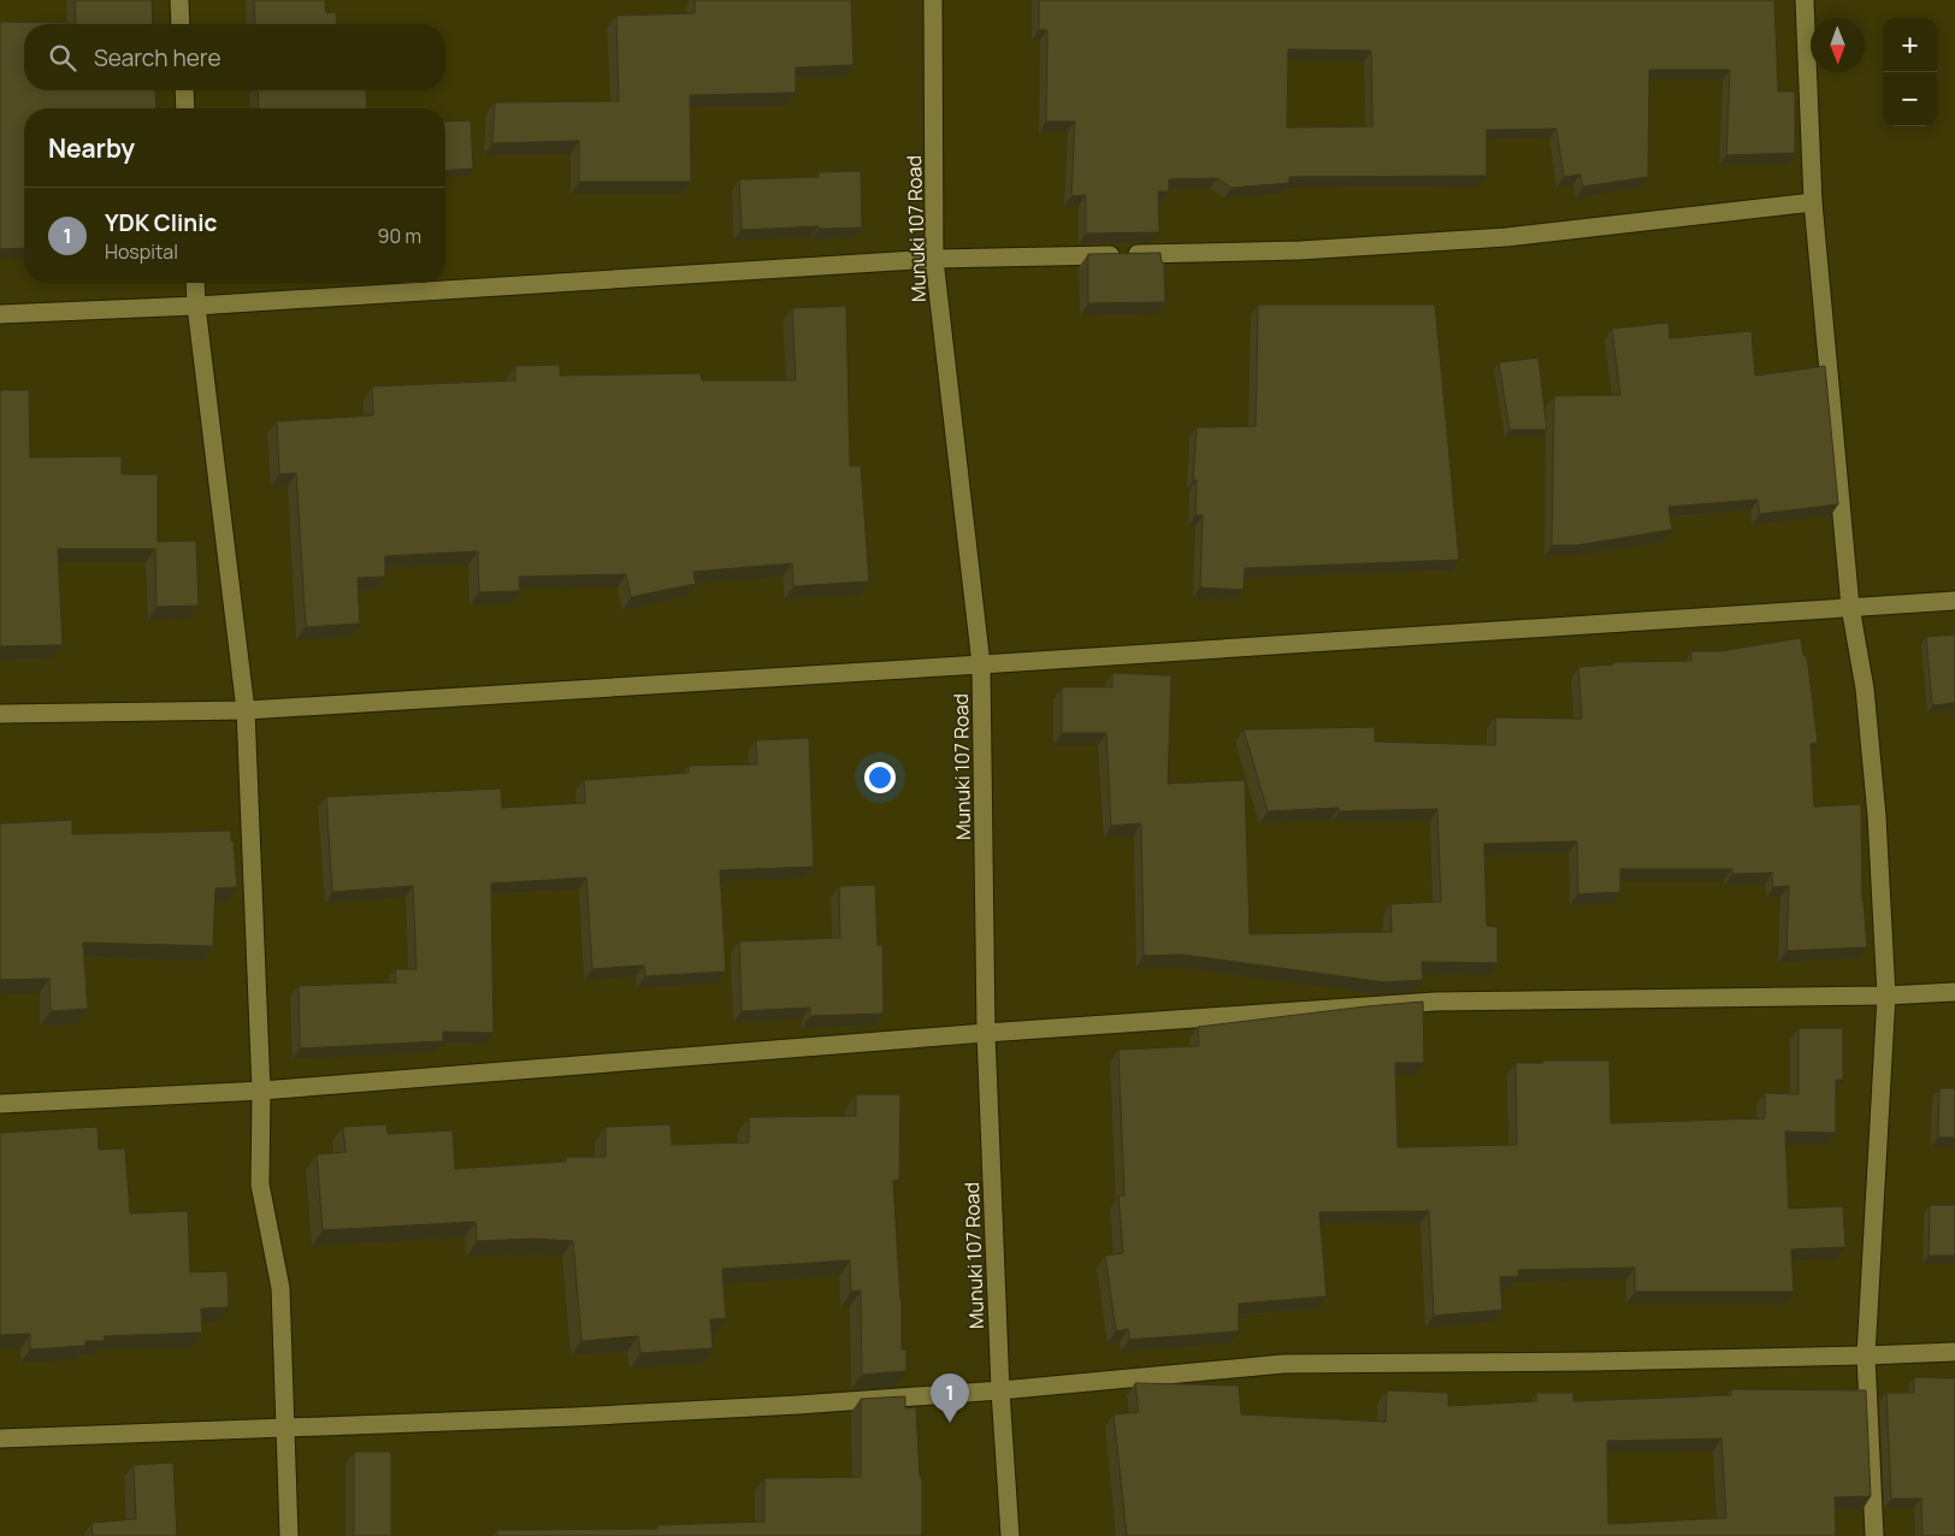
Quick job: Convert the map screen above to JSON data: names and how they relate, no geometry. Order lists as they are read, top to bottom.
{
  "streets": {
    "street": ["Munuki 107 Road"]
  },
  "north": "bottom",
  "page": {
    "map_buttons": ["+", "−"],
    "search": "Search here",
    "heading": "Nearby",
    "list": [
      {
        "mark": "1",
        "name": "YDK Clinic",
        "note": "Hospital",
        "value": "90 m"
      }
    ],
    "pins": "1"
  }
}
